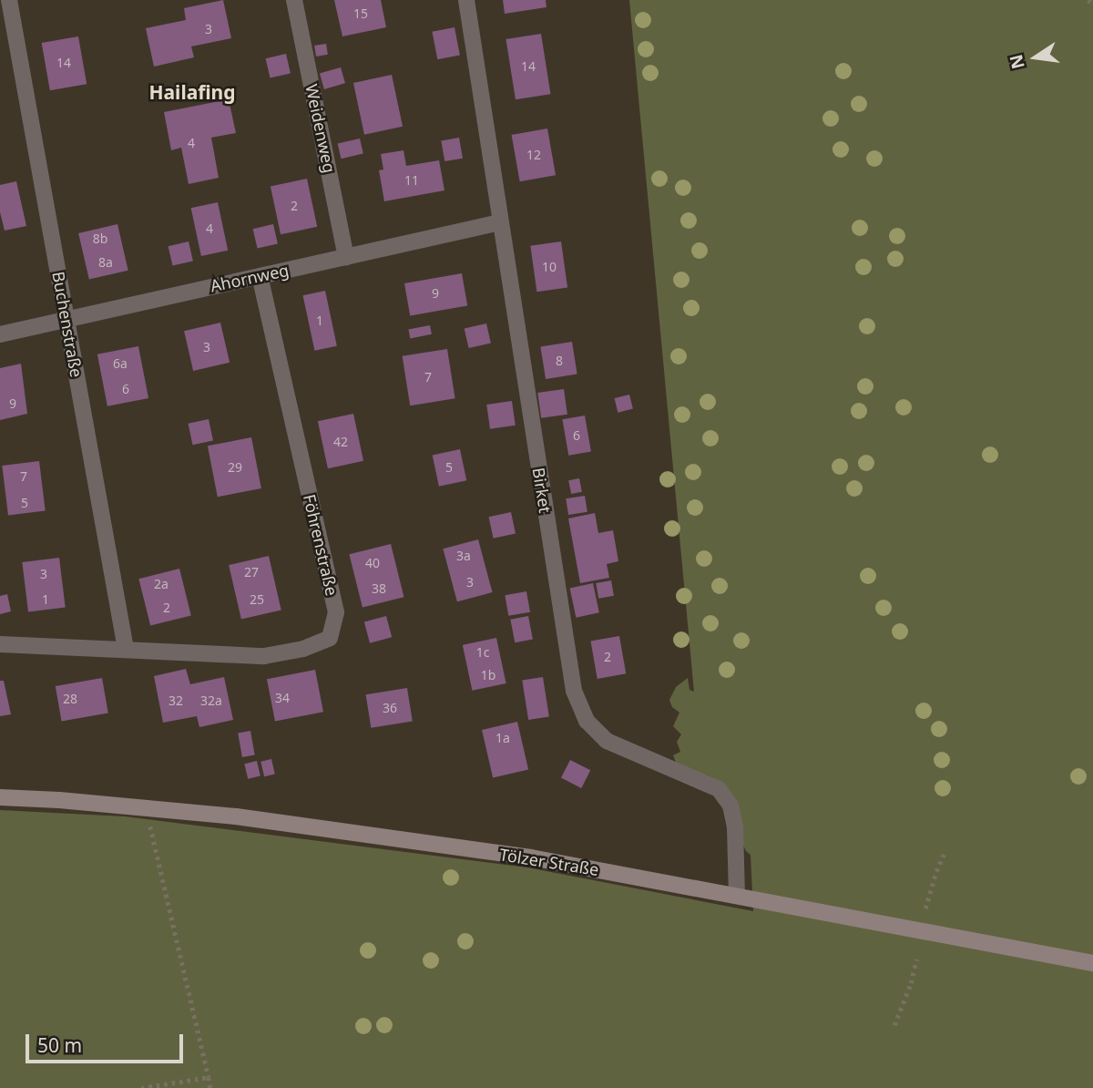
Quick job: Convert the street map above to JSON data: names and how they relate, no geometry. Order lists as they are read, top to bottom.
{
  "streets": {
    "main road": ["Tölzer Straße"],
    "street": [
      "Weidenweg",
      "Ahornweg",
      "Buchenstraße",
      "Birket",
      "Föhrenstraße"
    ]
  },
  "crossings": [
    ["Weidenweg", "Ahornweg"],
    ["Ahornweg", "Buchenstraße"],
    ["Ahornweg", "Birket"],
    ["Ahornweg", "Föhrenstraße"],
    ["Buchenstraße", "Föhrenstraße"],
    ["Birket", "Tölzer Straße"]
  ],
  "districts": ["Hailafing"],
  "house_numbers": [
    "15",
    "3",
    "14",
    "14",
    "4",
    "12",
    "11",
    "2",
    "4",
    "8b",
    "8a",
    "10",
    "9",
    "1",
    "3",
    "8",
    "6a",
    "7",
    "6",
    "9",
    "6",
    "42",
    "29",
    "5",
    "7",
    "5",
    "3a",
    "40",
    "27",
    "3",
    "3",
    "2a",
    "38",
    "1",
    "25",
    "2",
    "1c",
    "2",
    "1b",
    "34",
    "28",
    "32",
    "32a",
    "36",
    "1a"
  ],
  "scale_bar": "50 m",
  "north": "left"
}
